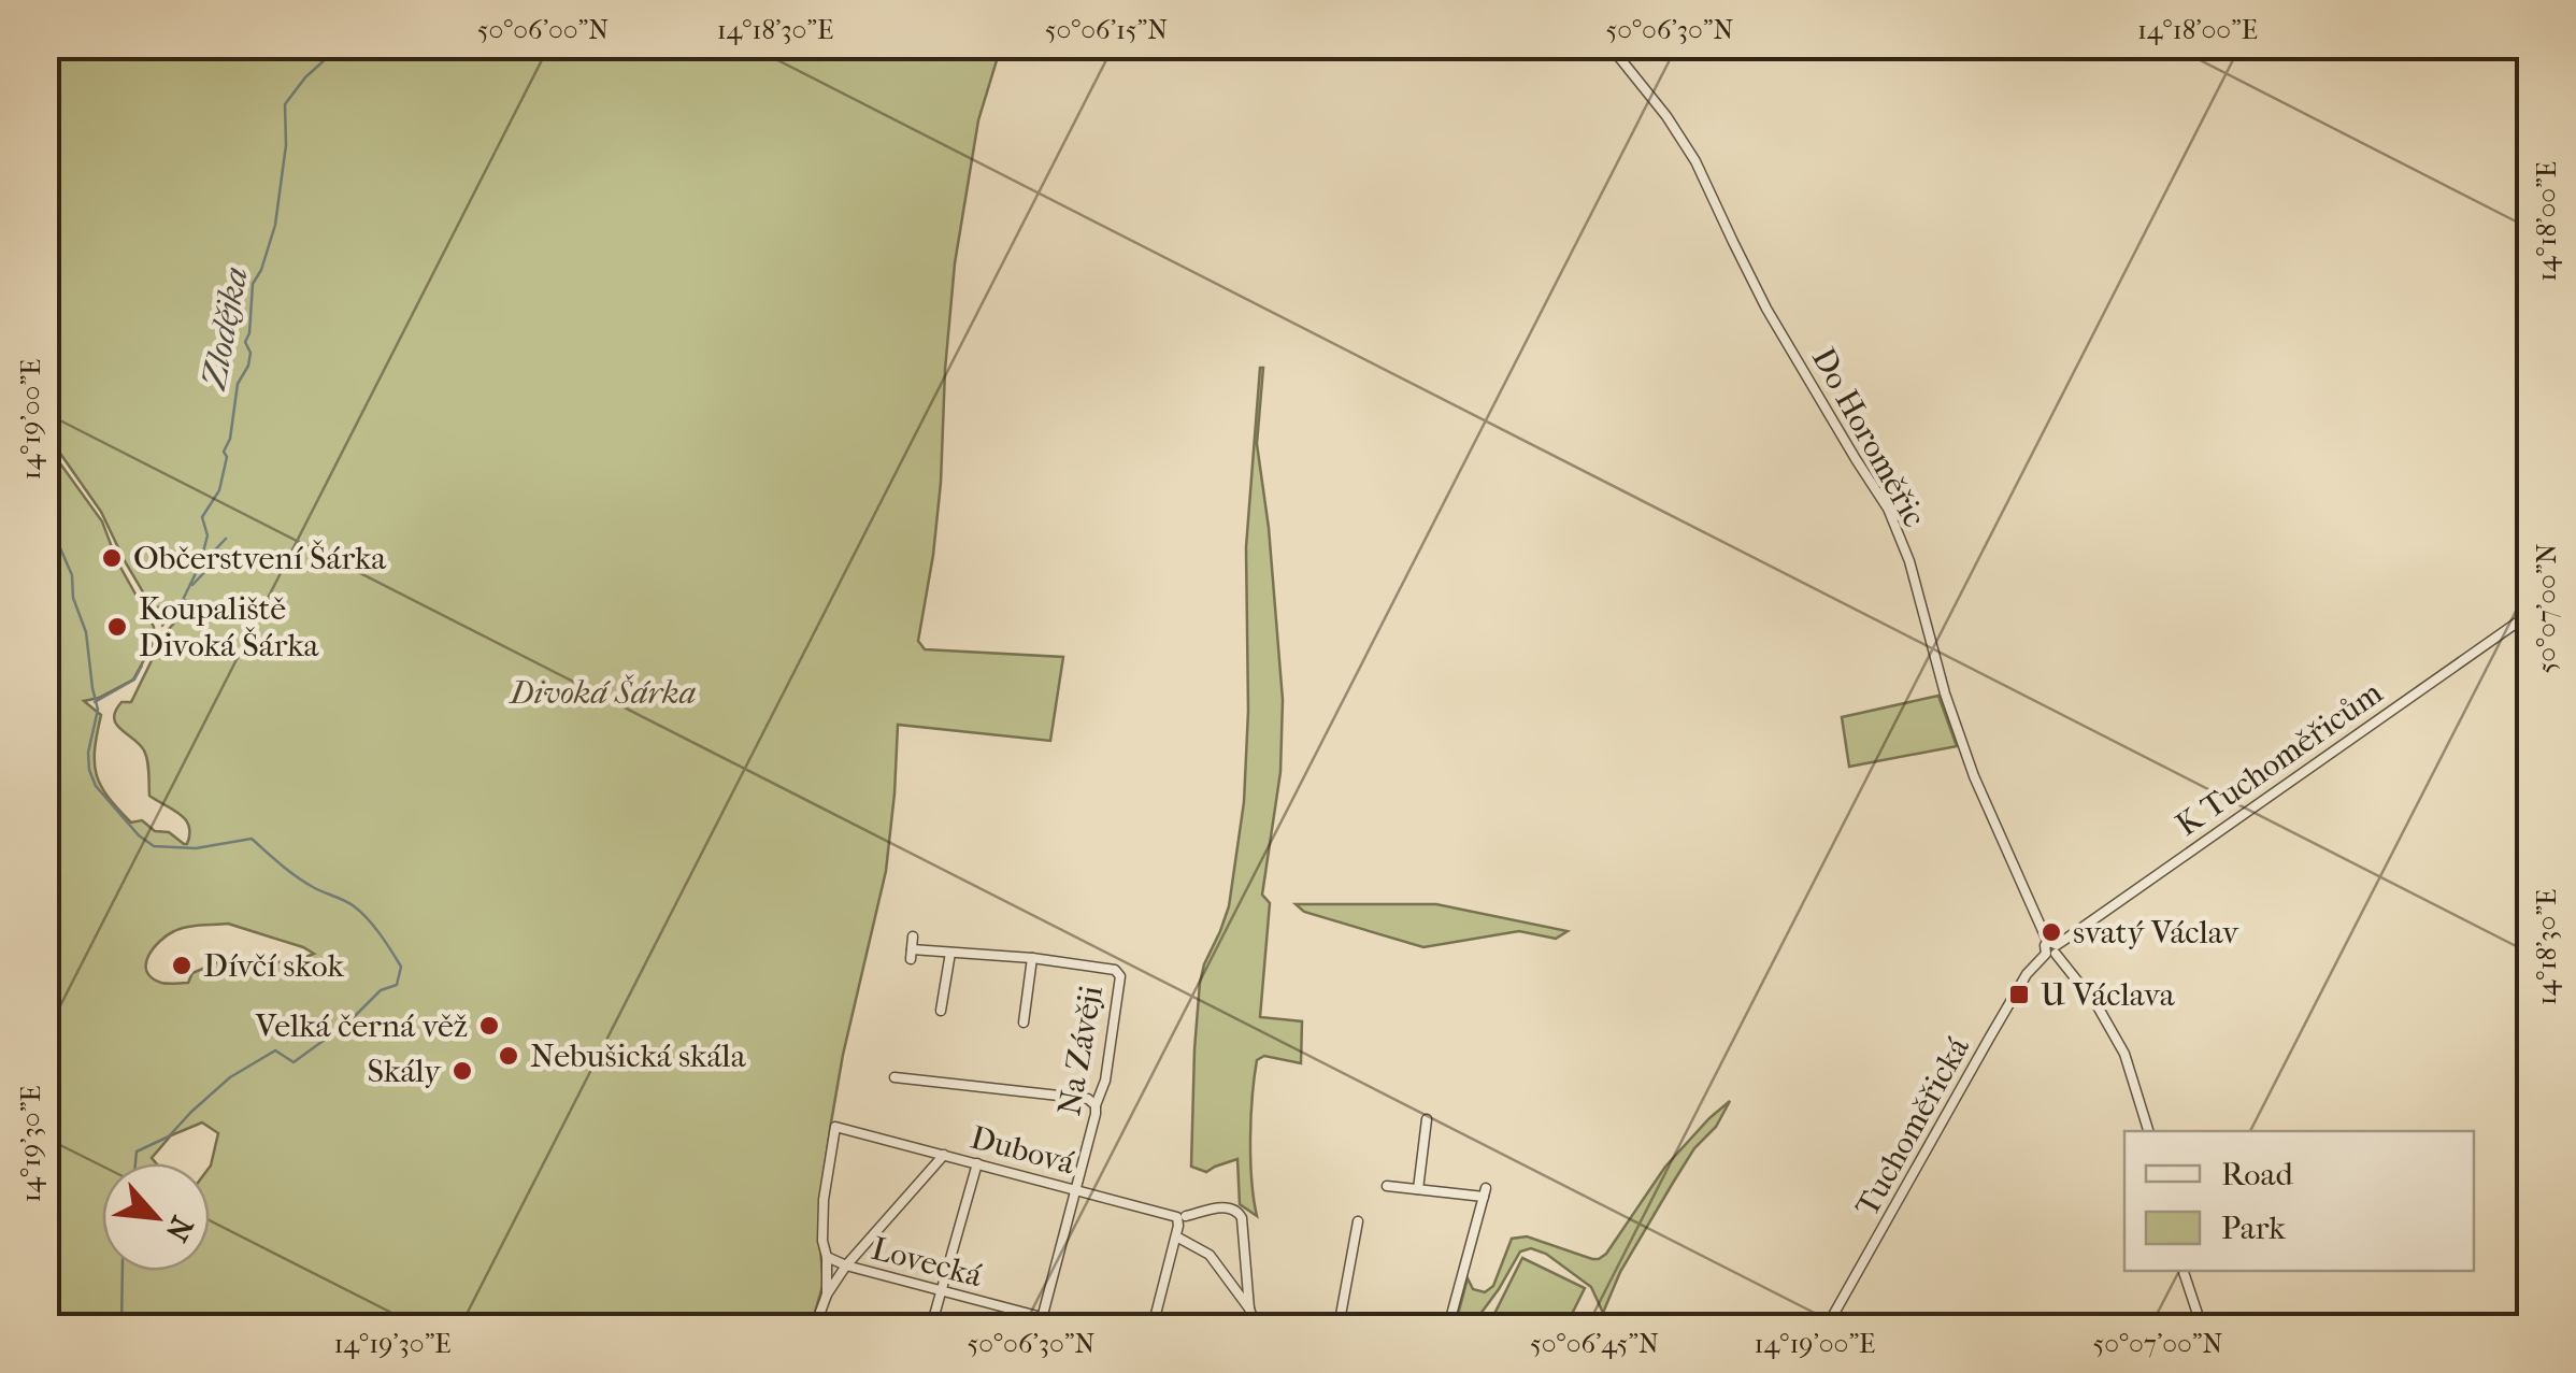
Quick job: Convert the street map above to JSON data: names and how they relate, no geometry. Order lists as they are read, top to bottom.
{
  "streets": {
    "street": [
      "Do Horoměřic",
      "K Tuchoměřicům",
      "Na Závěji",
      "Tuchoměřická",
      "Dubová",
      "Lovecká"
    ]
  },
  "crossings": [
    ["Do Horoměřic", "K Tuchoměřicům"],
    ["Do Horoměřic", "Tuchoměřická"],
    ["K Tuchoměřicům", "Tuchoměřická"],
    ["Na Závěji", "Dubová"],
    ["Na Závěji", "Lovecká"],
    ["Dubová", "Lovecká"]
  ],
  "water": ["Zlodějka"],
  "parks": ["Divoká Šárka"],
  "places": {
    "other": [
      "Občerstvení Šárka",
      "Koupaliště Divoká Šárka",
      "svatý Václav",
      "Dívčí skok",
      "Velká černá věž",
      "Nebušická skála",
      "Skály"
    ],
    "transit": ["U Václava"]
  },
  "legend": ["Road", "Park"],
  "north": "bottom right",
  "coordinates": [
    "50°06'00\"N",
    "14°18'30\"E",
    "50°06'15\"N",
    "50°06'30\"N",
    "14°18'00\"E",
    "14°19'00\"E",
    "50°07'00\"N",
    "14°19'30\"E",
    "50°06'45\"N"
  ]
}
